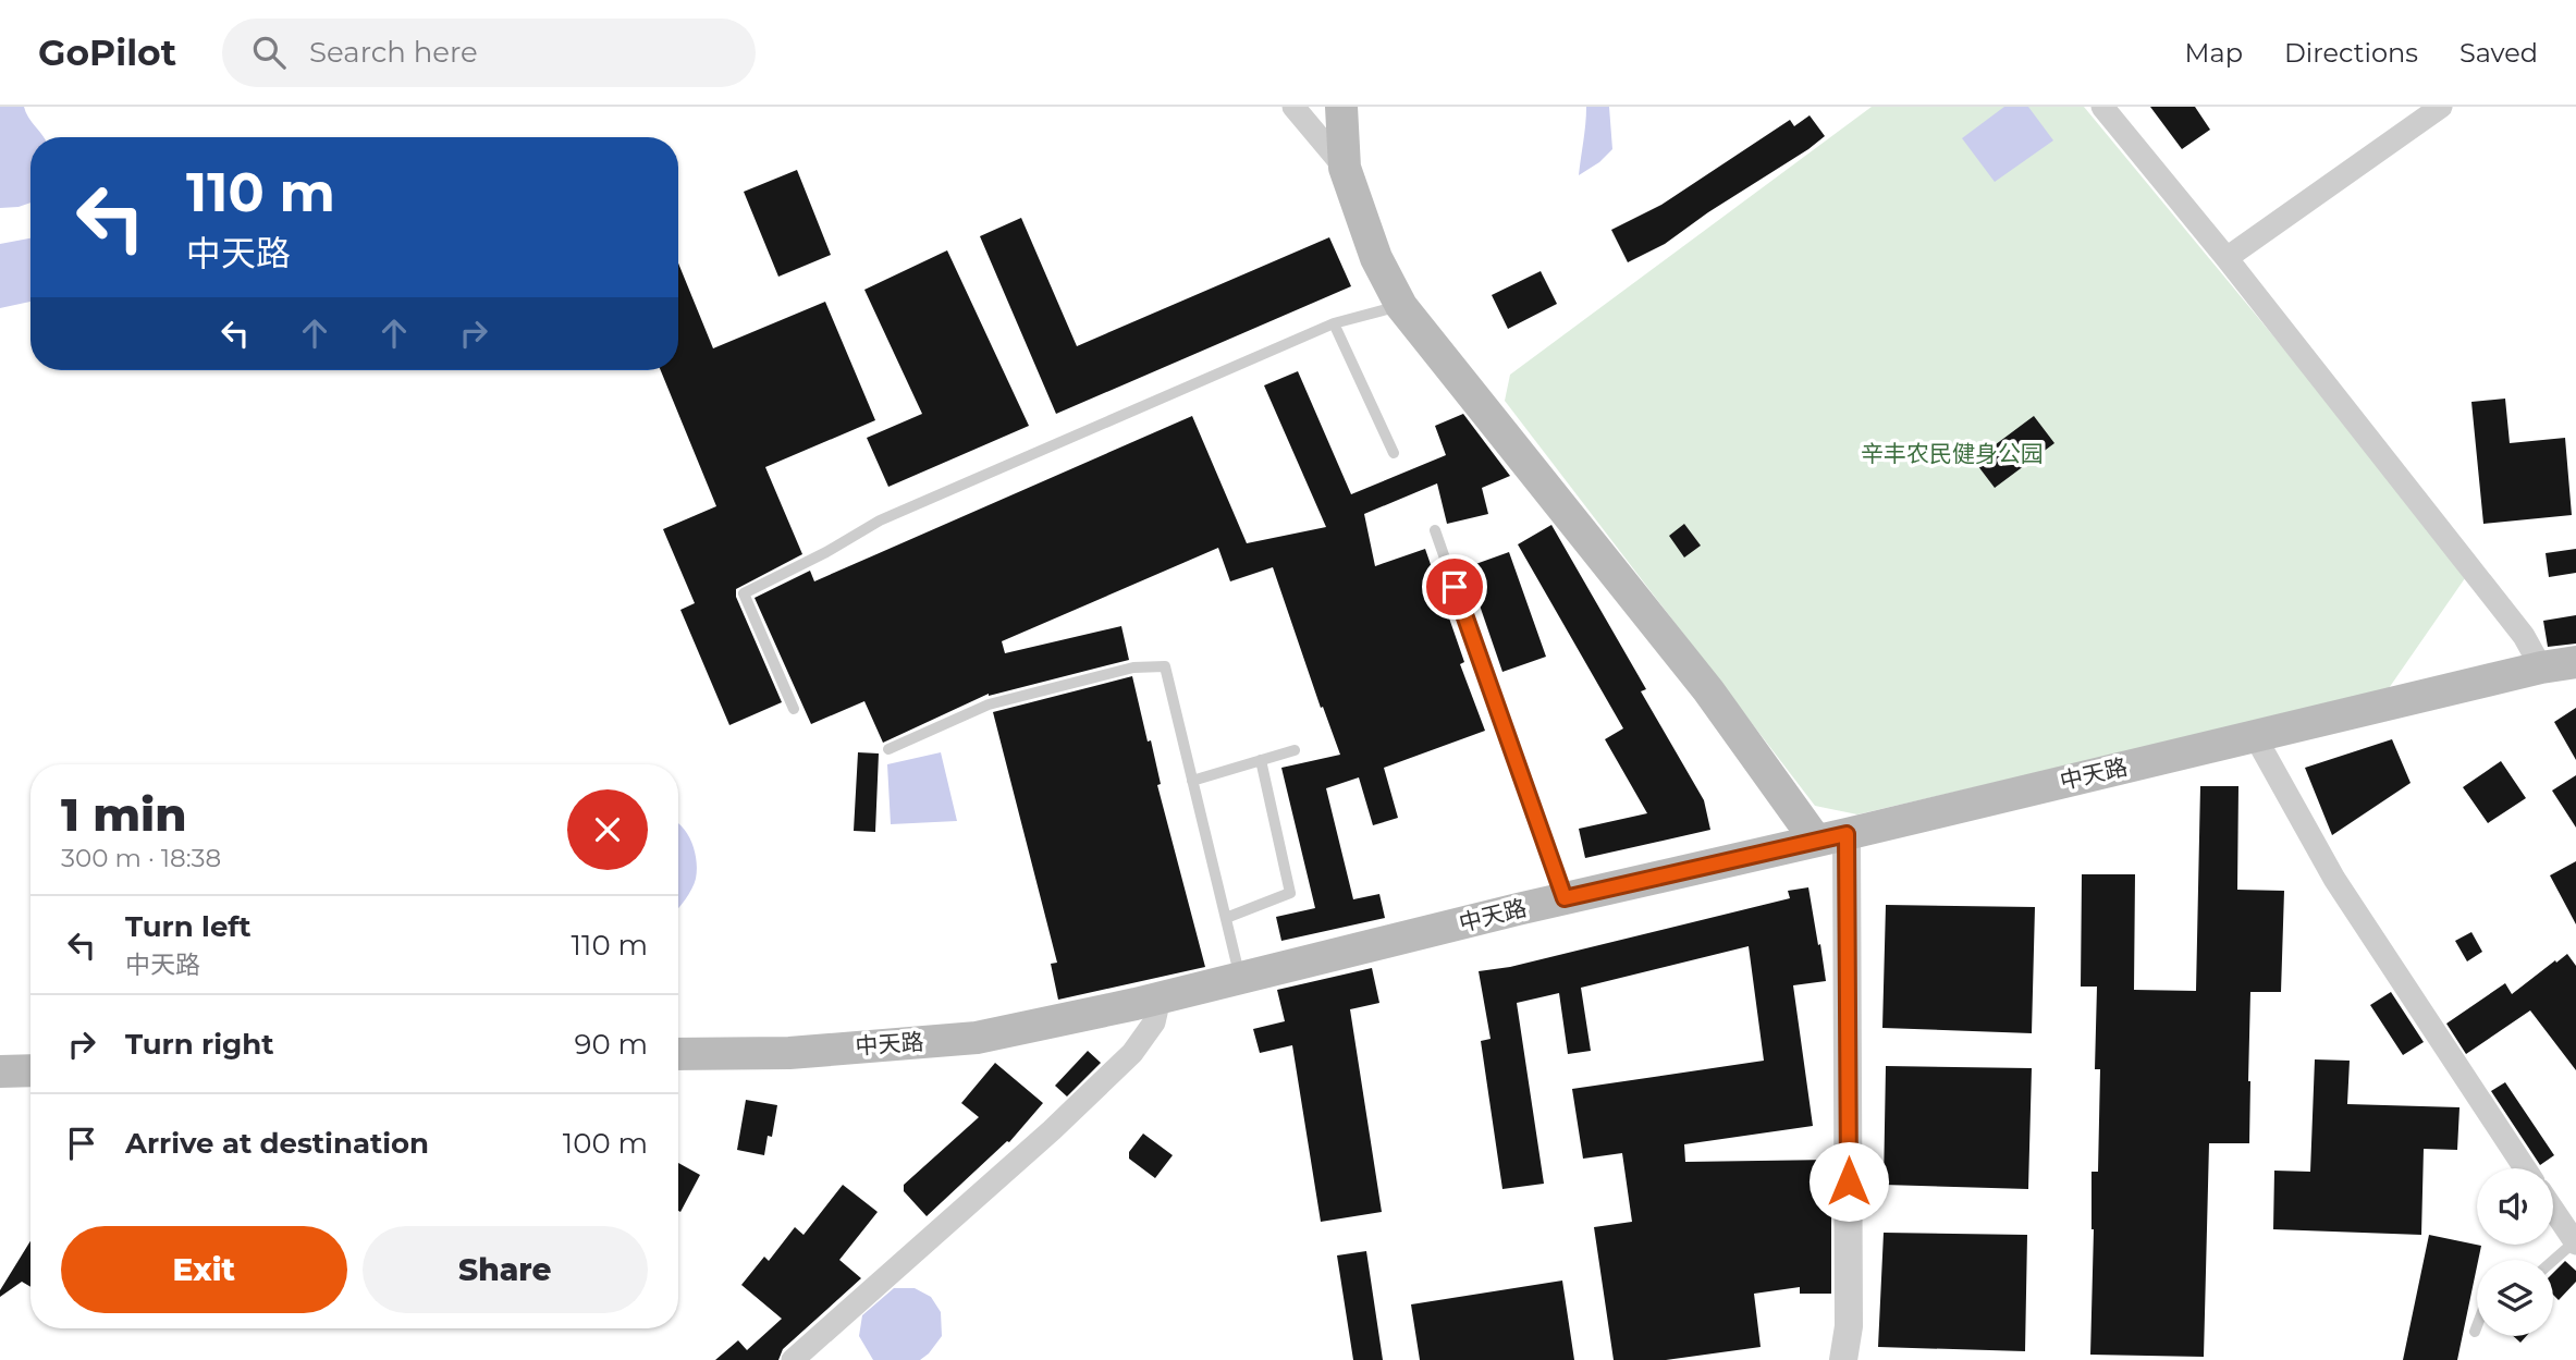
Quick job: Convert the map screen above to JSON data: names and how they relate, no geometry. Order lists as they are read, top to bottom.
{
  "streets": {
    "main road": ["中天路"]
  },
  "parks": ["辛丰农民健身公园"],
  "page": {
    "header": "GoPilot",
    "search": "Search here",
    "nav": ["Map", "Directions", "Saved"],
    "turn": ["110 m", "中天路"],
    "heading": ["1 min", "300 m · 18:38"],
    "list": [
      {
        "name": "Turn left",
        "note": "中天路",
        "value": "110 m"
      },
      {
        "name": "Turn right",
        "value": "90 m"
      },
      {
        "name": "Arrive at destination",
        "value": "100 m"
      }
    ],
    "buttons": ["Exit", "Share"]
  }
}
